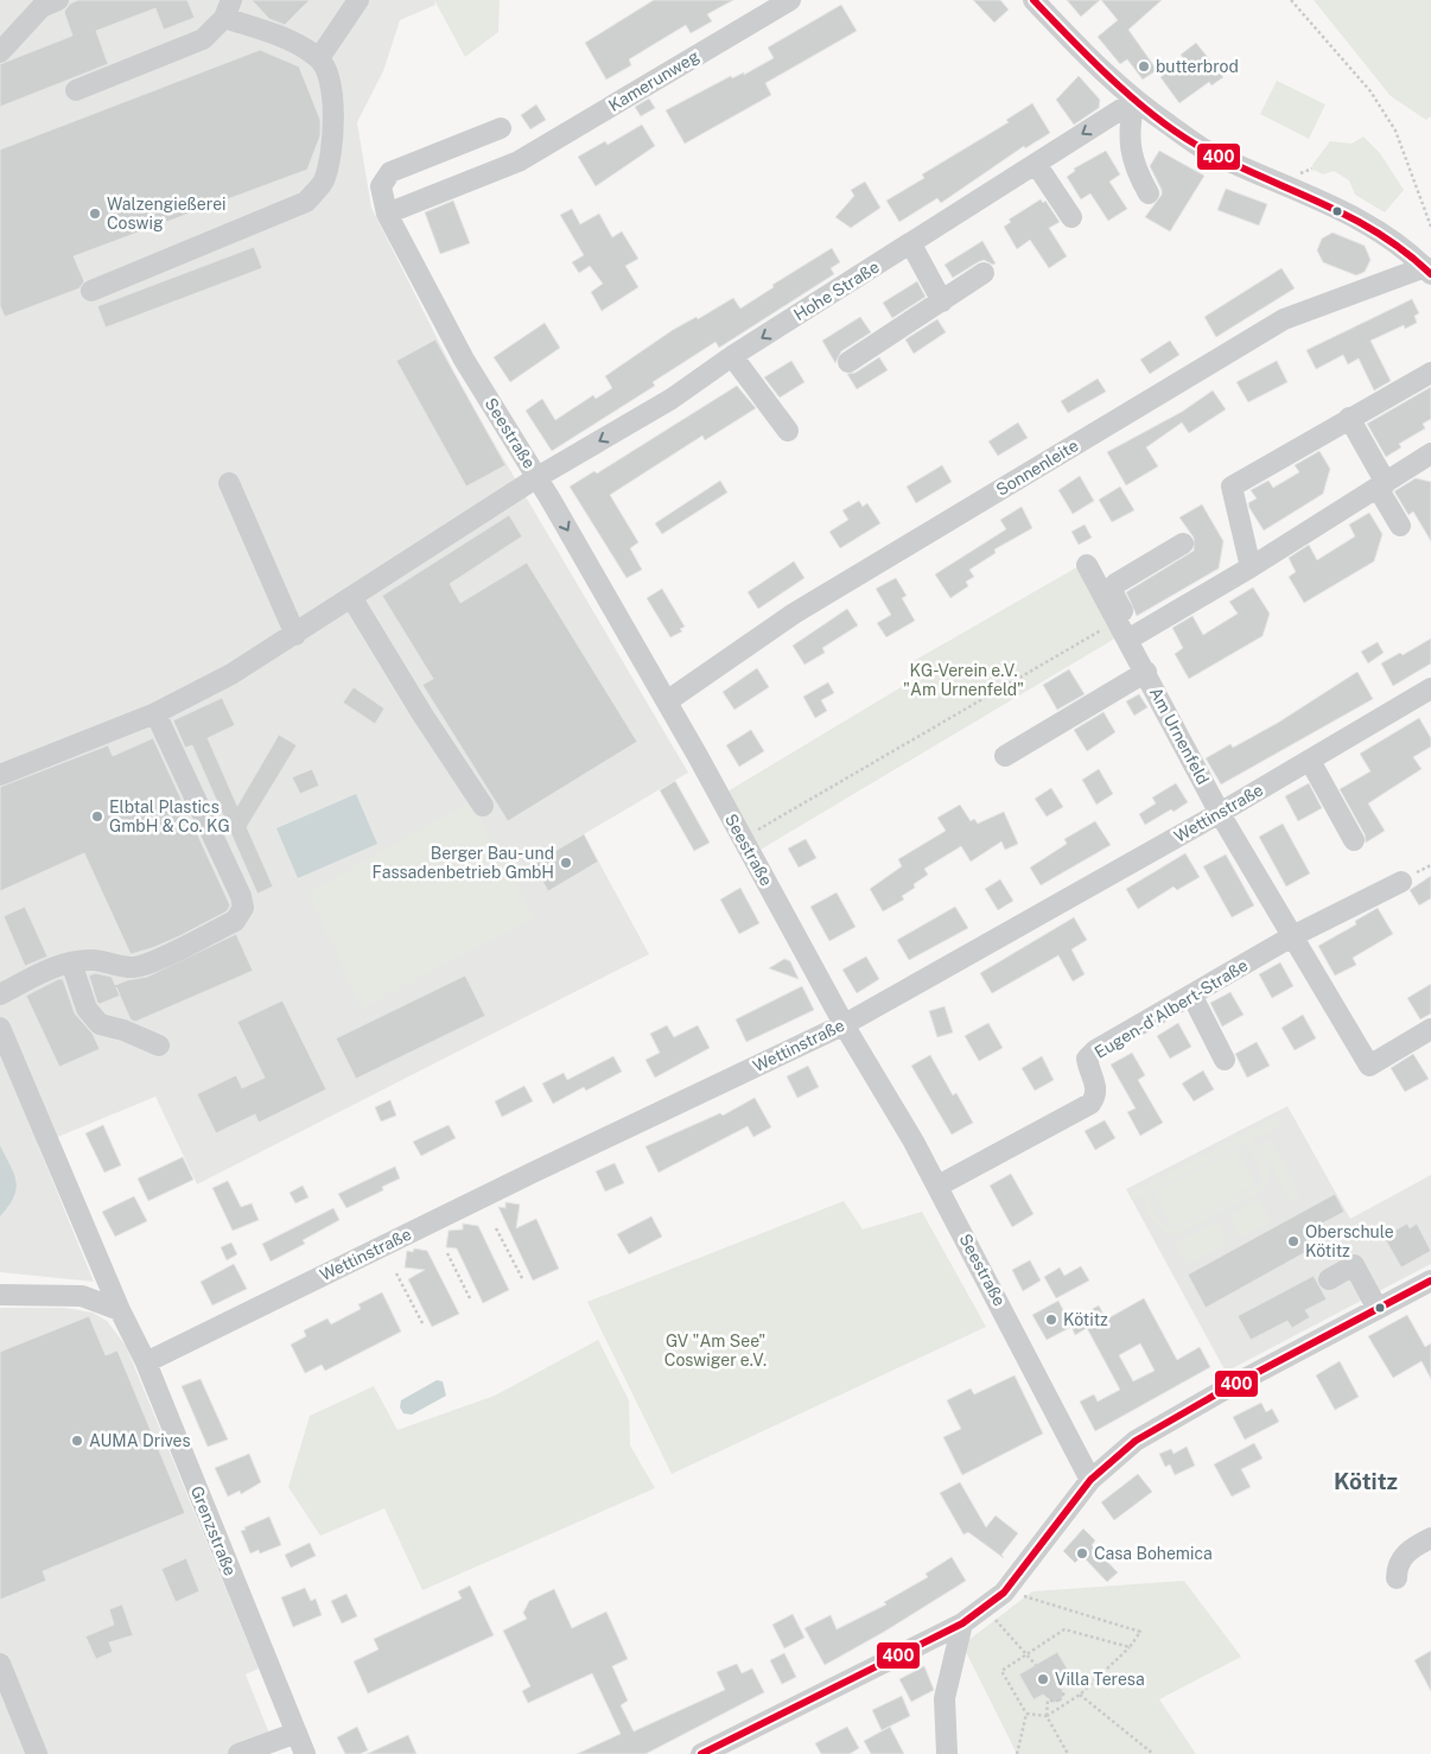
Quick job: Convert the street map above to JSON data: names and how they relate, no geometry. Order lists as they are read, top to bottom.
{
  "streets": {
    "street": [
      "Kamerunweg",
      "Hohe Straße",
      "Seestraße",
      "Sonnenleite",
      "Am Urnenfeld",
      "Wettinstraße",
      "Eugen-d'Albert-Straße",
      "Grenzstraße"
    ]
  },
  "crossings": [
    ["Kamerunweg", "Seestraße"],
    ["Hohe Straße", "Seestraße"],
    ["Seestraße", "Sonnenleite"],
    ["Seestraße", "Wettinstraße"],
    ["Seestraße", "Eugen-d'Albert-Straße"],
    ["Am Urnenfeld", "Wettinstraße"],
    ["Am Urnenfeld", "Eugen-d'Albert-Straße"],
    ["Wettinstraße", "Grenzstraße"]
  ],
  "one_way": ["Hohe Straße"],
  "districts": ["Kötitz"],
  "parks": ["KG-Verein e.V. \"Am Urnenfeld\"", "GV \"Am See\" Coswiger e.V."],
  "places": [
    "butterbrod",
    "Walzengießerei Coswig",
    "Elbtal Plastics GmbH & Co. KG",
    "Berger Bau- und Fassadenbetrieb GmbH",
    "Oberschule Kötitz",
    "Kötitz",
    "AUMA Drives",
    "Casa Bohemica",
    "Villa Teresa"
  ],
  "lines": ["transit line 400"]
}
